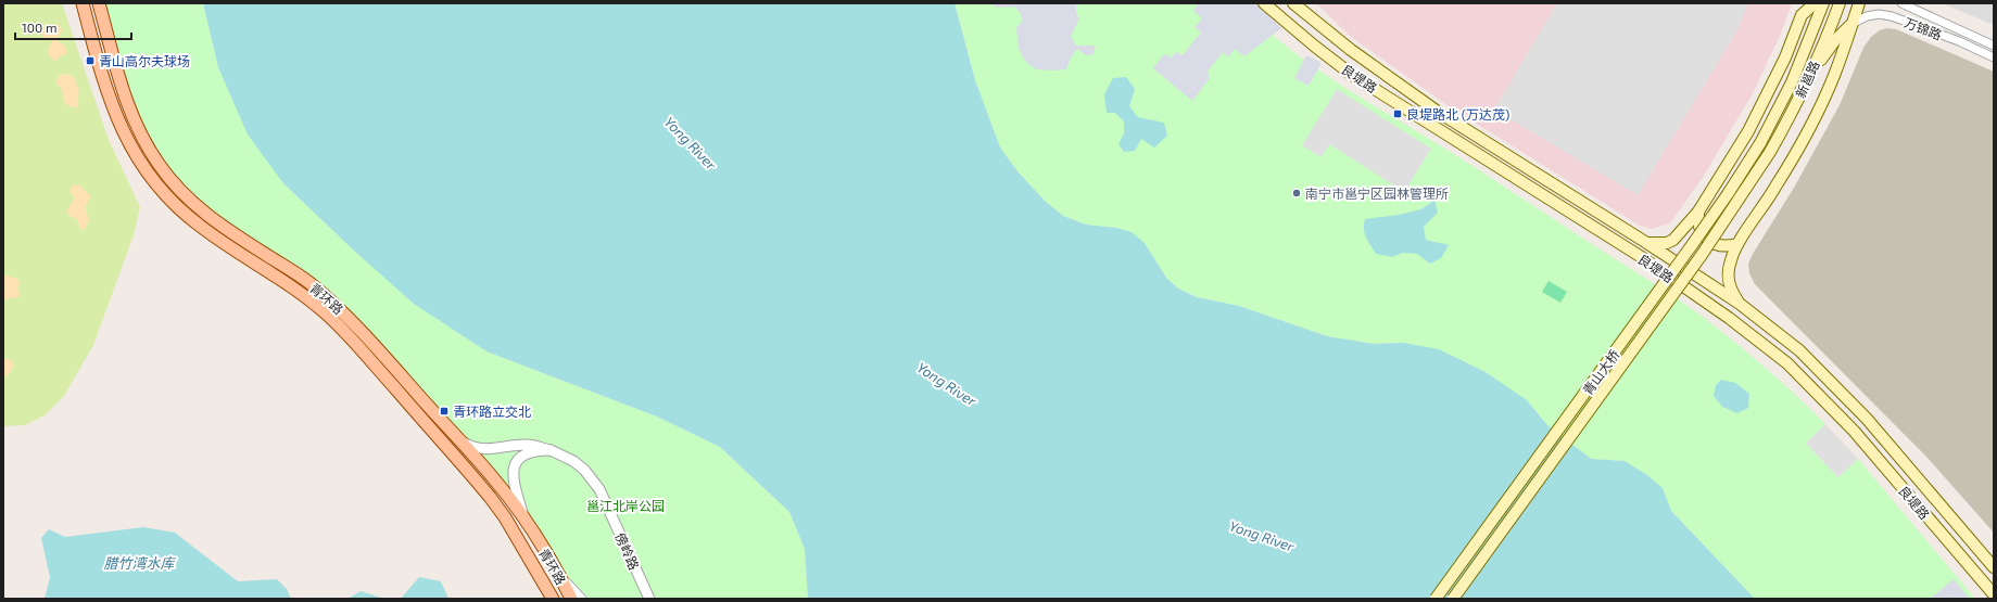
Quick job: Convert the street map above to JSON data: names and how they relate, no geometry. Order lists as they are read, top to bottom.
{
  "streets": {
    "main road": [
      "良堤路",
      "新邕路",
      "青环路",
      "青山大桥"
    ],
    "street": ["万锦路", "傍岭路"]
  },
  "crossings": [
    ["新邕路", "青山大桥"],
    ["青环路", "傍岭路"]
  ],
  "water": ["Yong River", "腊竹湾水库"],
  "parks": ["邕江北岸公园"],
  "places": {
    "transit": ["青山高尔夫球场", "良堤路北 (万达茂)", "青环路立交北"],
    "other": ["南宁市邕宁区园林管理所"]
  },
  "scale_bar": "100 m"
}
